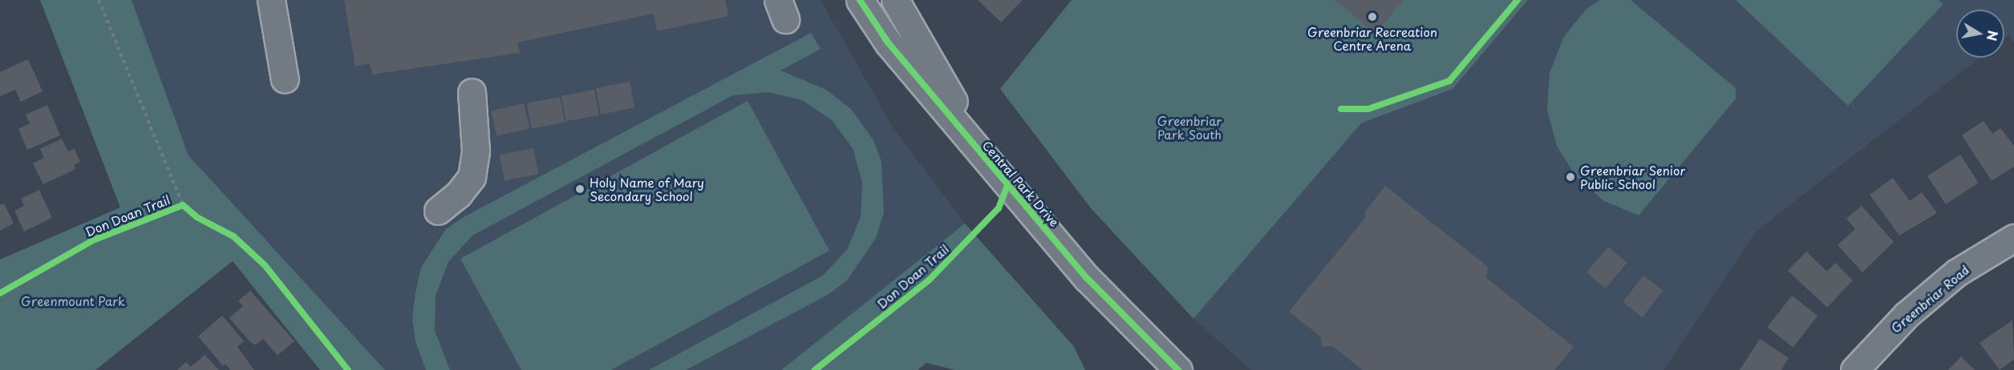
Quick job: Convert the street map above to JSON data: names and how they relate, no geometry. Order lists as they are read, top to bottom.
{
  "streets": {
    "street": ["Central Park Drive", "Greenbriar Road"],
    "cycle path": ["Don Doan Trail"]
  },
  "crossings": [
    ["Central Park Drive", "Don Doan Trail"]
  ],
  "parks": ["Greenbriar Park South", "Greenmount Park"],
  "places": ["Greenbriar Recreation Centre Arena", "Greenbriar Senior Public School", "Holy Name of Mary Secondary School"],
  "north": "right"
}
